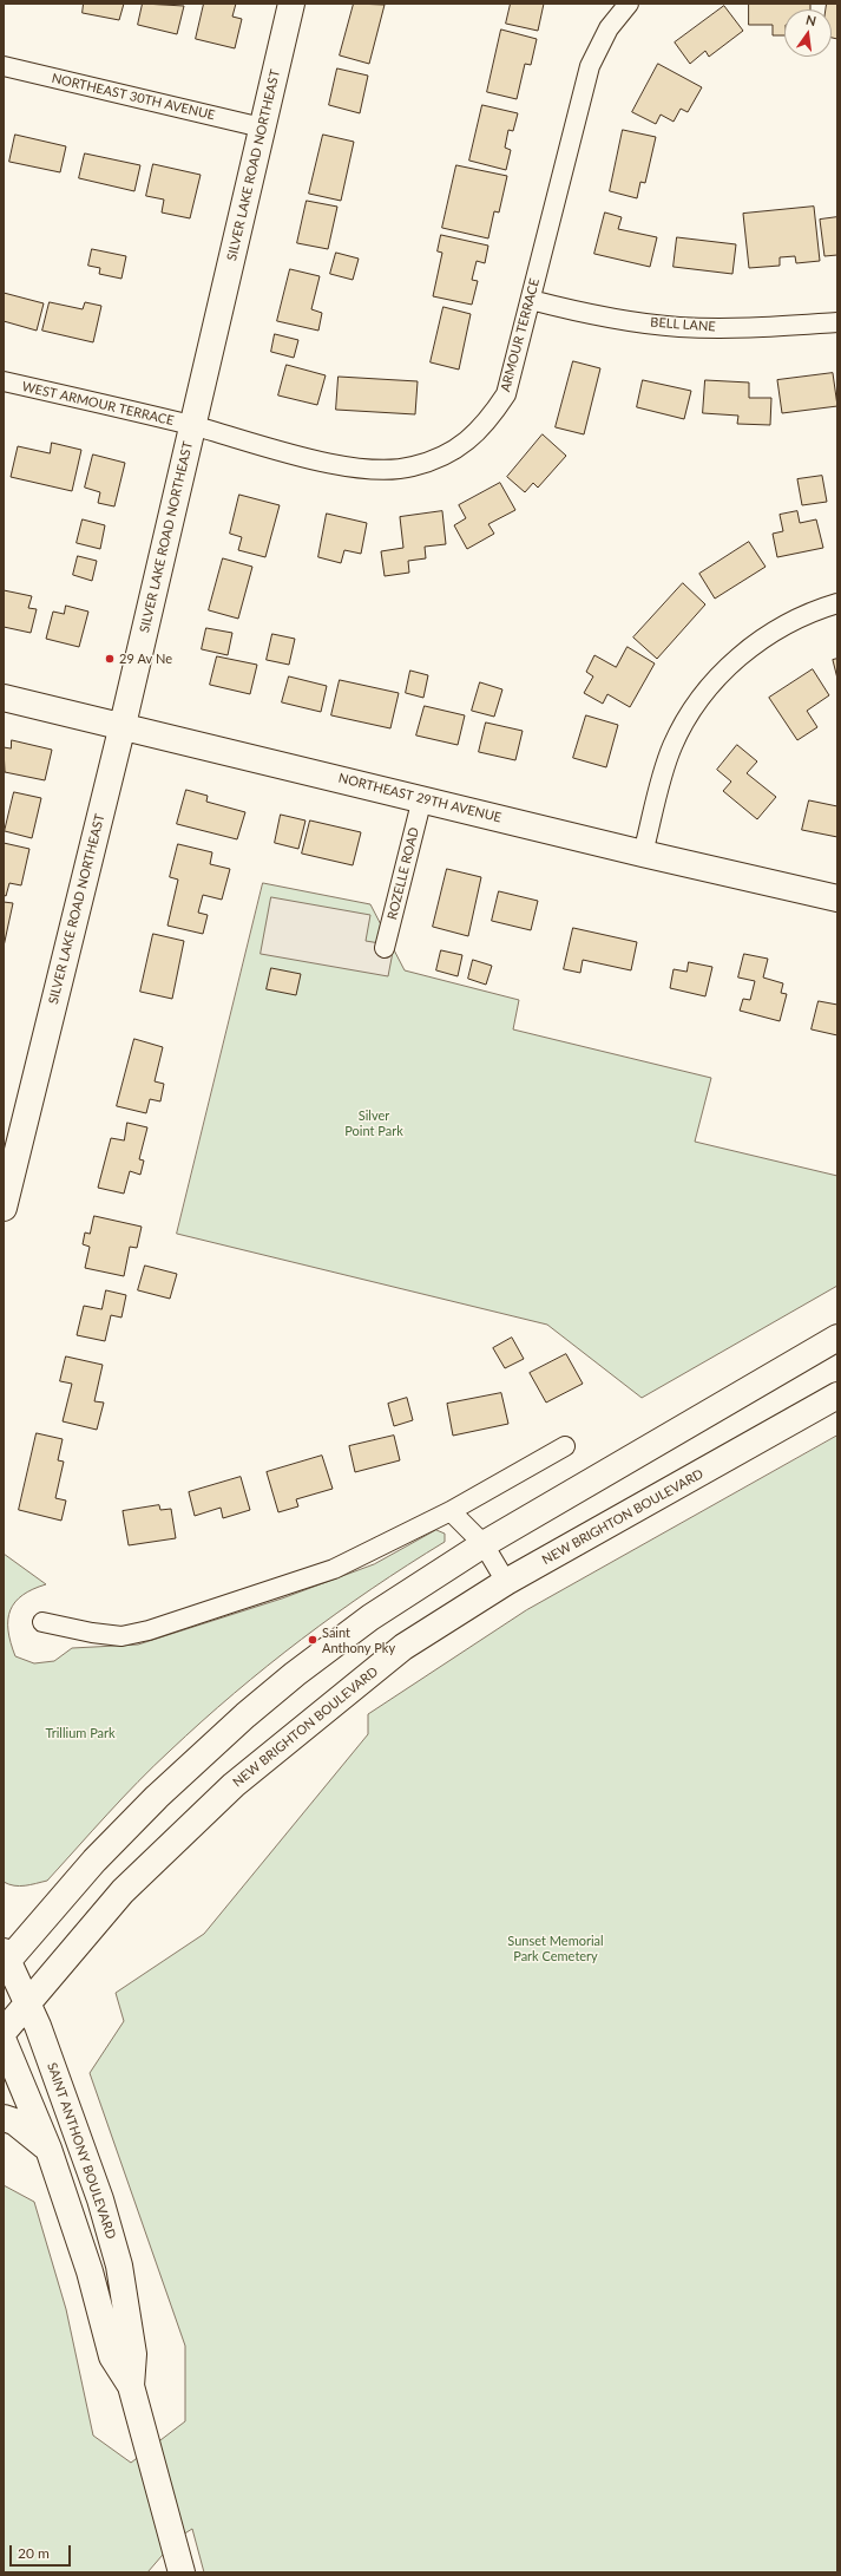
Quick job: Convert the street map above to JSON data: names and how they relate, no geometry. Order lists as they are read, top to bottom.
{
  "streets": {
    "main road": [
      "SILVER LAKE ROAD NORTHEAST",
      "NORTHEAST 29TH AVENUE",
      "NEW BRIGHTON BOULEVARD",
      "SAINT ANTHONY BOULEVARD"
    ],
    "street": [
      "NORTHEAST 30TH AVENUE",
      "BELL LANE",
      "ARMOUR TERRACE",
      "WEST ARMOUR TERRACE",
      "ROZELLE ROAD"
    ]
  },
  "crossings": [
    ["NORTHEAST 30TH AVENUE", "SILVER LAKE ROAD NORTHEAST"],
    ["SILVER LAKE ROAD NORTHEAST", "ARMOUR TERRACE"],
    ["SILVER LAKE ROAD NORTHEAST", "WEST ARMOUR TERRACE"],
    ["SILVER LAKE ROAD NORTHEAST", "NORTHEAST 29TH AVENUE"],
    ["BELL LANE", "ARMOUR TERRACE"],
    ["ARMOUR TERRACE", "WEST ARMOUR TERRACE"],
    ["NORTHEAST 29TH AVENUE", "ROZELLE ROAD"],
    ["NEW BRIGHTON BOULEVARD", "SAINT ANTHONY BOULEVARD"]
  ],
  "parks": ["Silver Point Park", "Trillium Park", "Sunset Memorial Park Cemetery"],
  "places": ["29 Av Ne", "Saint Anthony Pky"],
  "scale_bar": "20 m",
  "north": "top"
}
